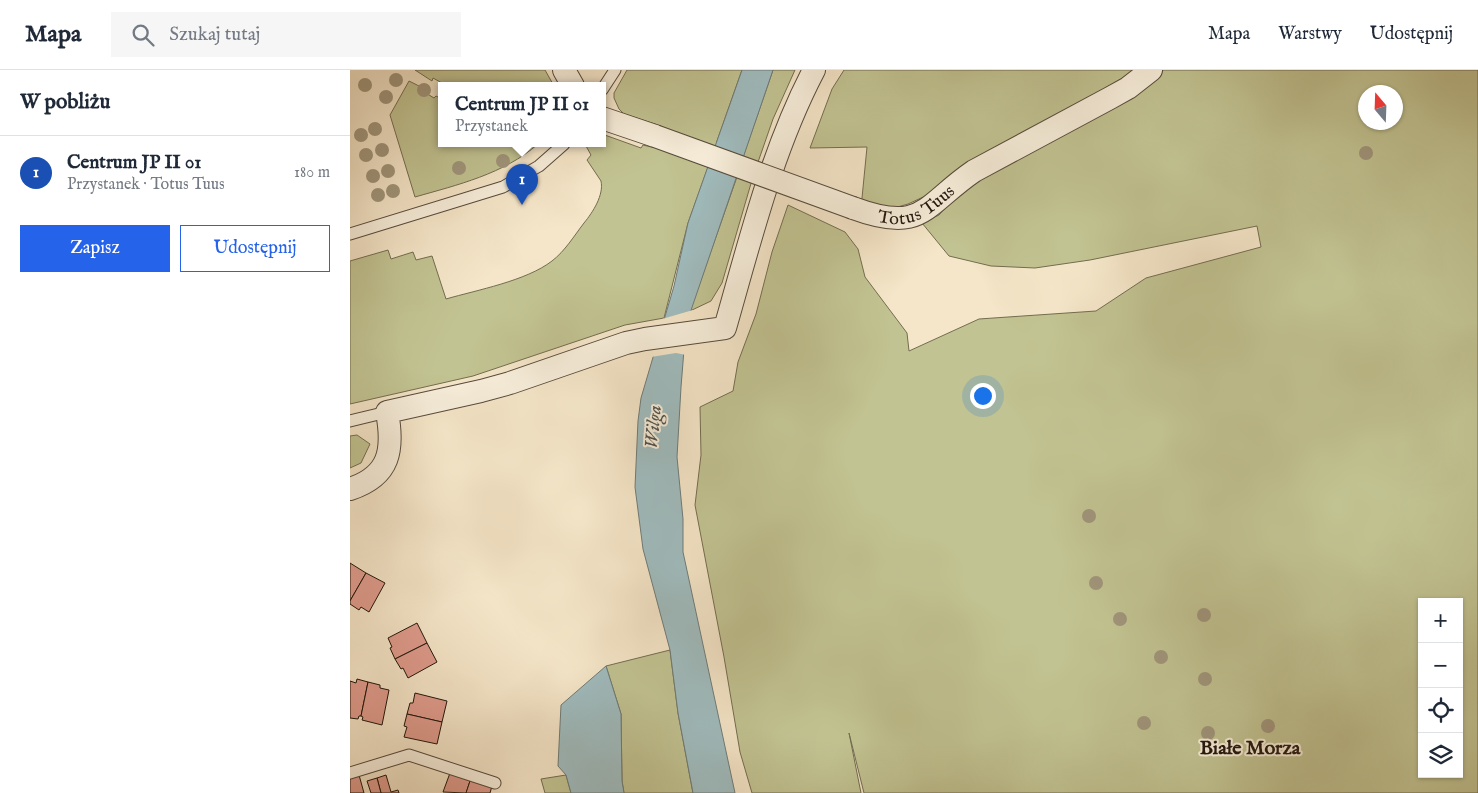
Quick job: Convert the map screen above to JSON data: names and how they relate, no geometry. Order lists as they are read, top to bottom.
{
  "streets": {
    "street": ["Totus Tuus"]
  },
  "districts": ["Białe Morza"],
  "water": ["Wilga"],
  "north": "top",
  "page": {
    "header": "Mapa",
    "search": "Szukaj tutaj",
    "nav": ["Mapa", "Warstwy", "Udostępnij"],
    "heading": "W pobliżu",
    "popup": ["Centrum JP II 01", "Przystanek"],
    "list": [
      {
        "mark": "1",
        "name": "Centrum JP II 01",
        "note": "Przystanek · Totus Tuus",
        "value": "180 m"
      }
    ],
    "pins": "1",
    "buttons": ["Zapisz", "Udostępnij"],
    "map_buttons": ["+", "−"]
  }
}
